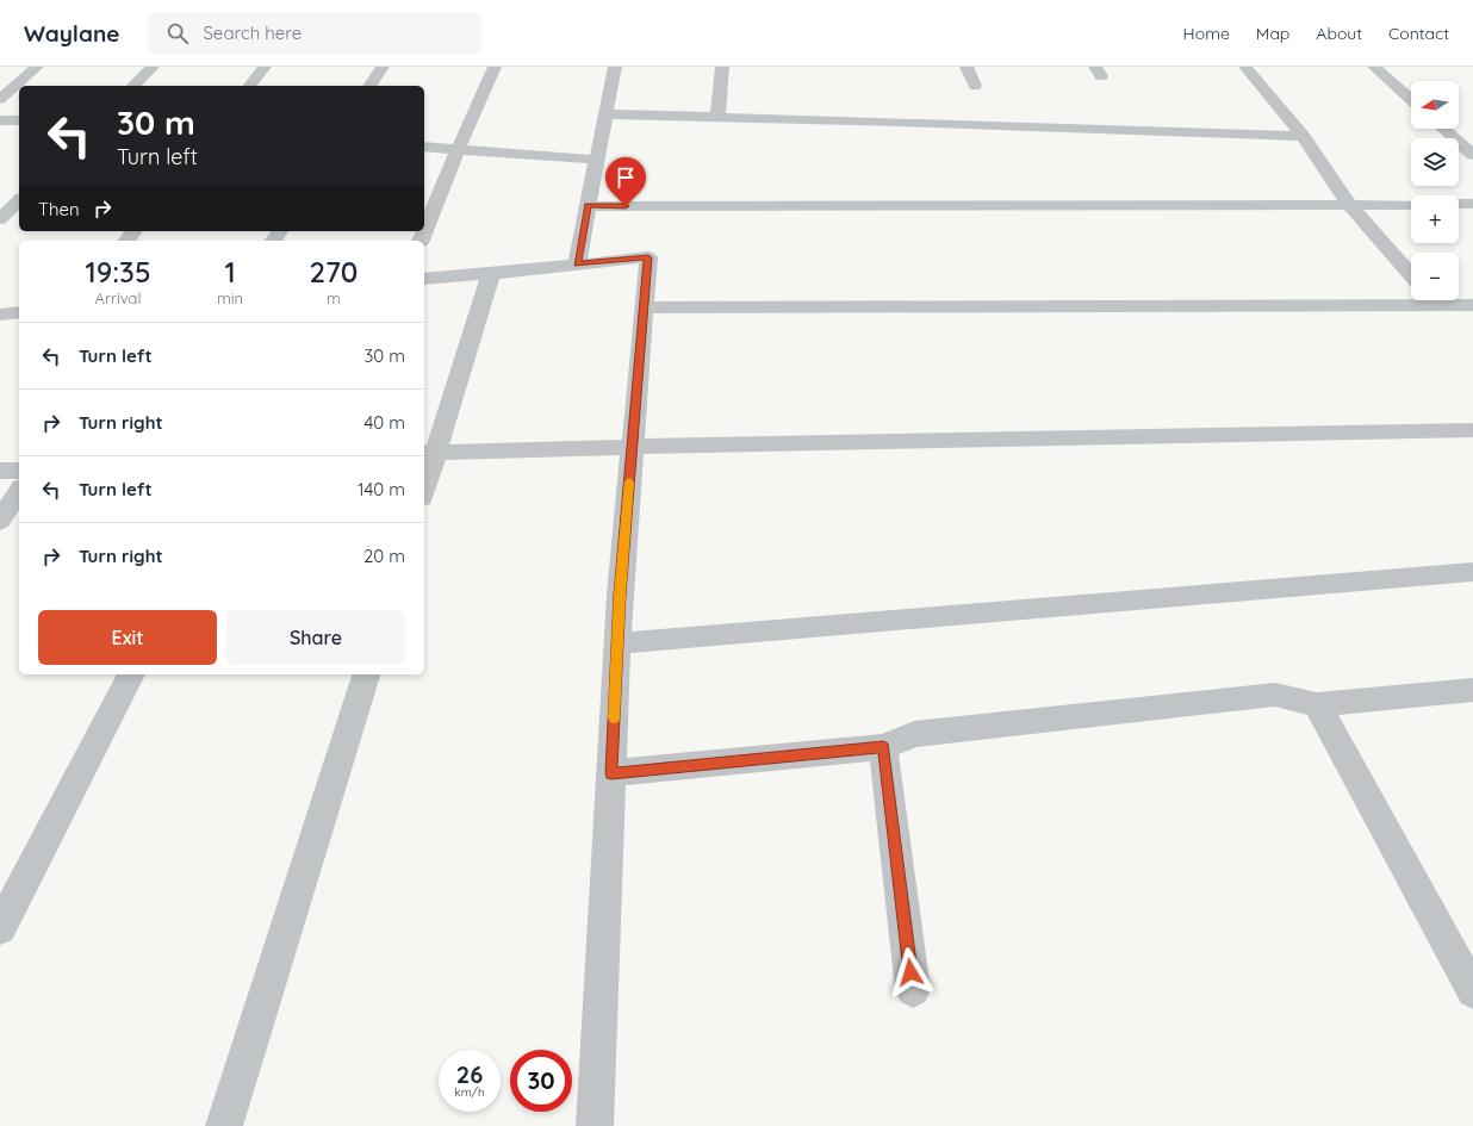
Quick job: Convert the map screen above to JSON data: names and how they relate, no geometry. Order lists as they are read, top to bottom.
{
  "north": "left",
  "page": {
    "header": "Waylane",
    "search": "Search here",
    "nav": [
      "Home",
      "Map",
      "About",
      "Contact"
    ],
    "map_buttons": ["+", "−"],
    "turn": ["30 m", "Turn left"],
    "then": "Then",
    "eta": [
      "19:35",
      "Arrival",
      "1",
      "min",
      "270",
      "m"
    ],
    "list": [
      {
        "name": "Turn left",
        "value": "30 m"
      },
      {
        "name": "Turn right",
        "value": "40 m"
      },
      {
        "name": "Turn left",
        "value": "140 m"
      },
      {
        "name": "Turn right",
        "value": "20 m"
      }
    ],
    "buttons": ["Exit", "Share"],
    "speed": "26 km/h",
    "limit": "30"
  }
}
